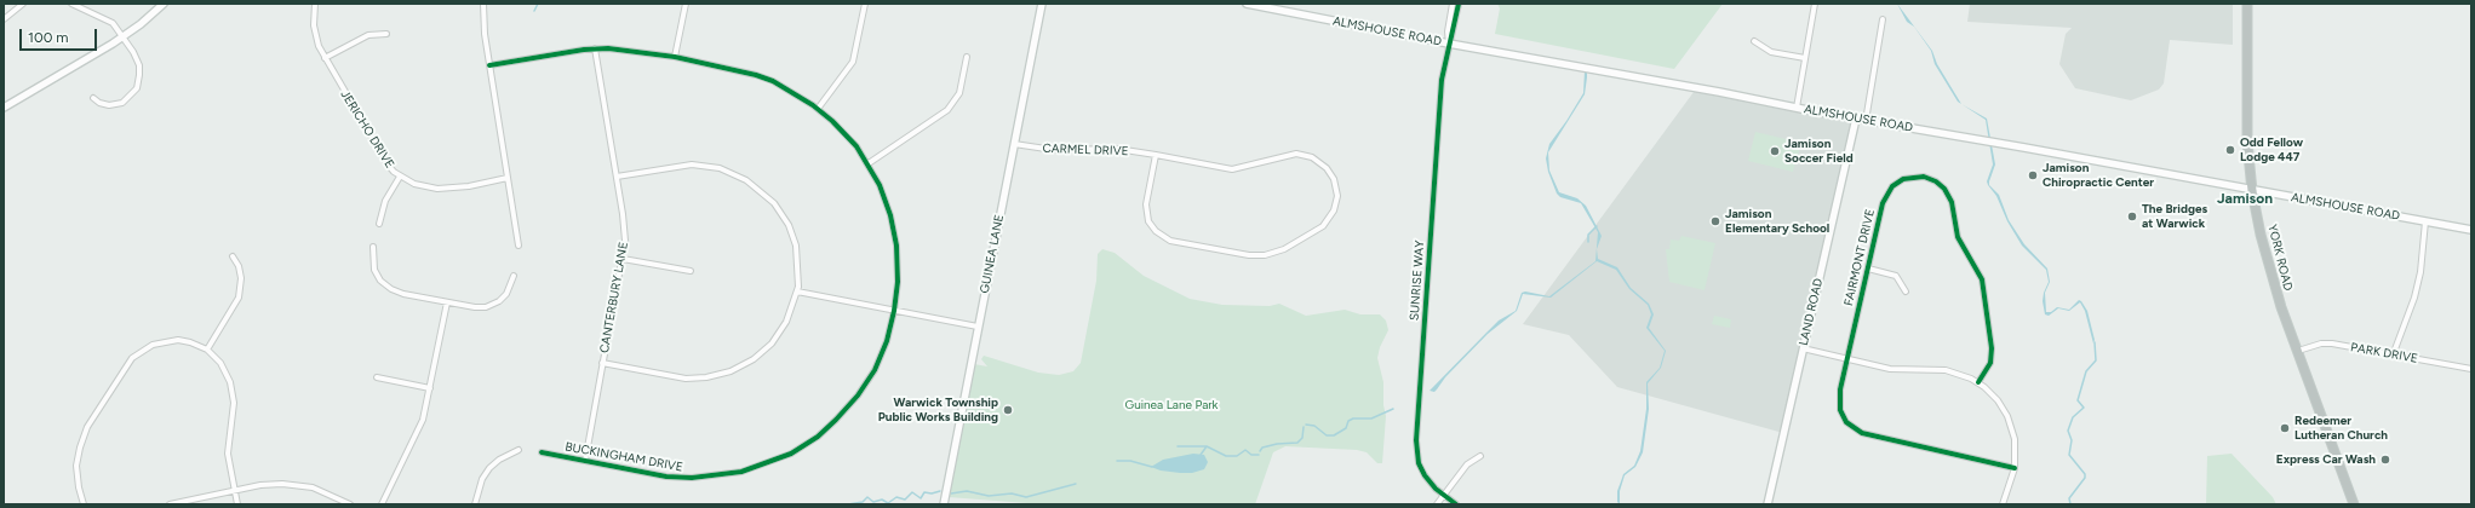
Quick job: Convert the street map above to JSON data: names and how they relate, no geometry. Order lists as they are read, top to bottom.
{
  "streets": {
    "highway": ["YORK ROAD"],
    "main road": ["ALMSHOUSE ROAD", "GUINEA LANE", "LAND ROAD"],
    "street": [
      "JERICHO DRIVE",
      "CARMEL DRIVE",
      "FAIRMONT DRIVE",
      "SUNRISE WAY",
      "CANTERBURY LANE",
      "PARK DRIVE",
      "BUCKINGHAM DRIVE"
    ]
  },
  "crossings": [
    ["ALMSHOUSE ROAD", "YORK ROAD"],
    ["ALMSHOUSE ROAD", "SUNRISE WAY"],
    ["ALMSHOUSE ROAD", "LAND ROAD"],
    ["CARMEL DRIVE", "GUINEA LANE"],
    ["YORK ROAD", "PARK DRIVE"],
    ["CANTERBURY LANE", "BUCKINGHAM DRIVE"]
  ],
  "districts": ["Jamison"],
  "parks": ["Guinea Lane Park"],
  "places": [
    "Odd Fellow Lodge 447",
    "Jamison Soccer Field",
    "Jamison Chiropractic Center",
    "The Bridges at Warwick",
    "Jamison Elementary School",
    "Warwick Township Public Works Building",
    "Redeemer Lutheran Church",
    "Express Car Wash"
  ],
  "scale_bar": "100 m"
}
